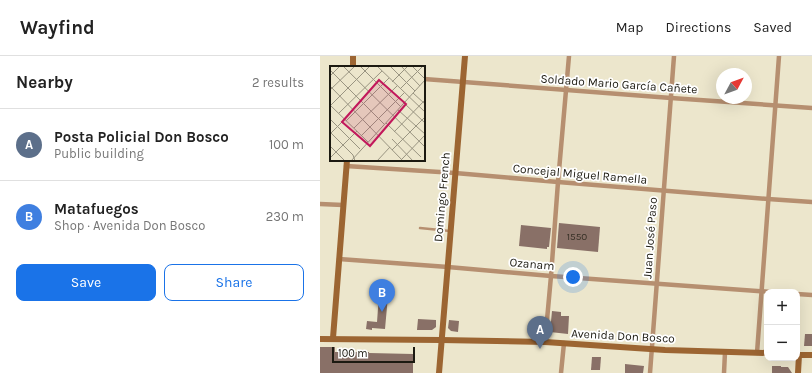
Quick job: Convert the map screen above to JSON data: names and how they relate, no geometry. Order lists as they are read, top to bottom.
{
  "streets": {
    "main road": ["Domingo French", "Avenida Don Bosco"],
    "street": [
      "Soldado Mario García Cañete",
      "Concejal Miguel Ramella",
      "Juan José Paso",
      "Ozanam"
    ]
  },
  "crossings": [
    ["Soldado Mario García Cañete", "Domingo French"],
    ["Soldado Mario García Cañete", "Juan José Paso"],
    ["Concejal Miguel Ramella", "Domingo French"],
    ["Concejal Miguel Ramella", "Juan José Paso"],
    ["Domingo French", "Ozanam"],
    ["Domingo French", "Avenida Don Bosco"],
    ["Juan José Paso", "Ozanam"],
    ["Juan José Paso", "Avenida Don Bosco"]
  ],
  "house_numbers": ["1550"],
  "scale_bar": "100 m",
  "north": "top right",
  "page": {
    "header": "Wayfind",
    "nav": ["Map", "Directions", "Saved"],
    "heading": ["Nearby", "2 results"],
    "list": [
      {
        "mark": "A",
        "name": "Posta Policial Don Bosco",
        "note": "Public building",
        "value": "100 m"
      },
      {
        "mark": "B",
        "name": "Matafuegos",
        "note": "Shop · Avenida Don Bosco",
        "value": "230 m"
      }
    ],
    "buttons": ["Save", "Share"],
    "pins": ["B", "A"],
    "map_buttons": ["+", "−"],
    "scale": "100 m"
  }
}
